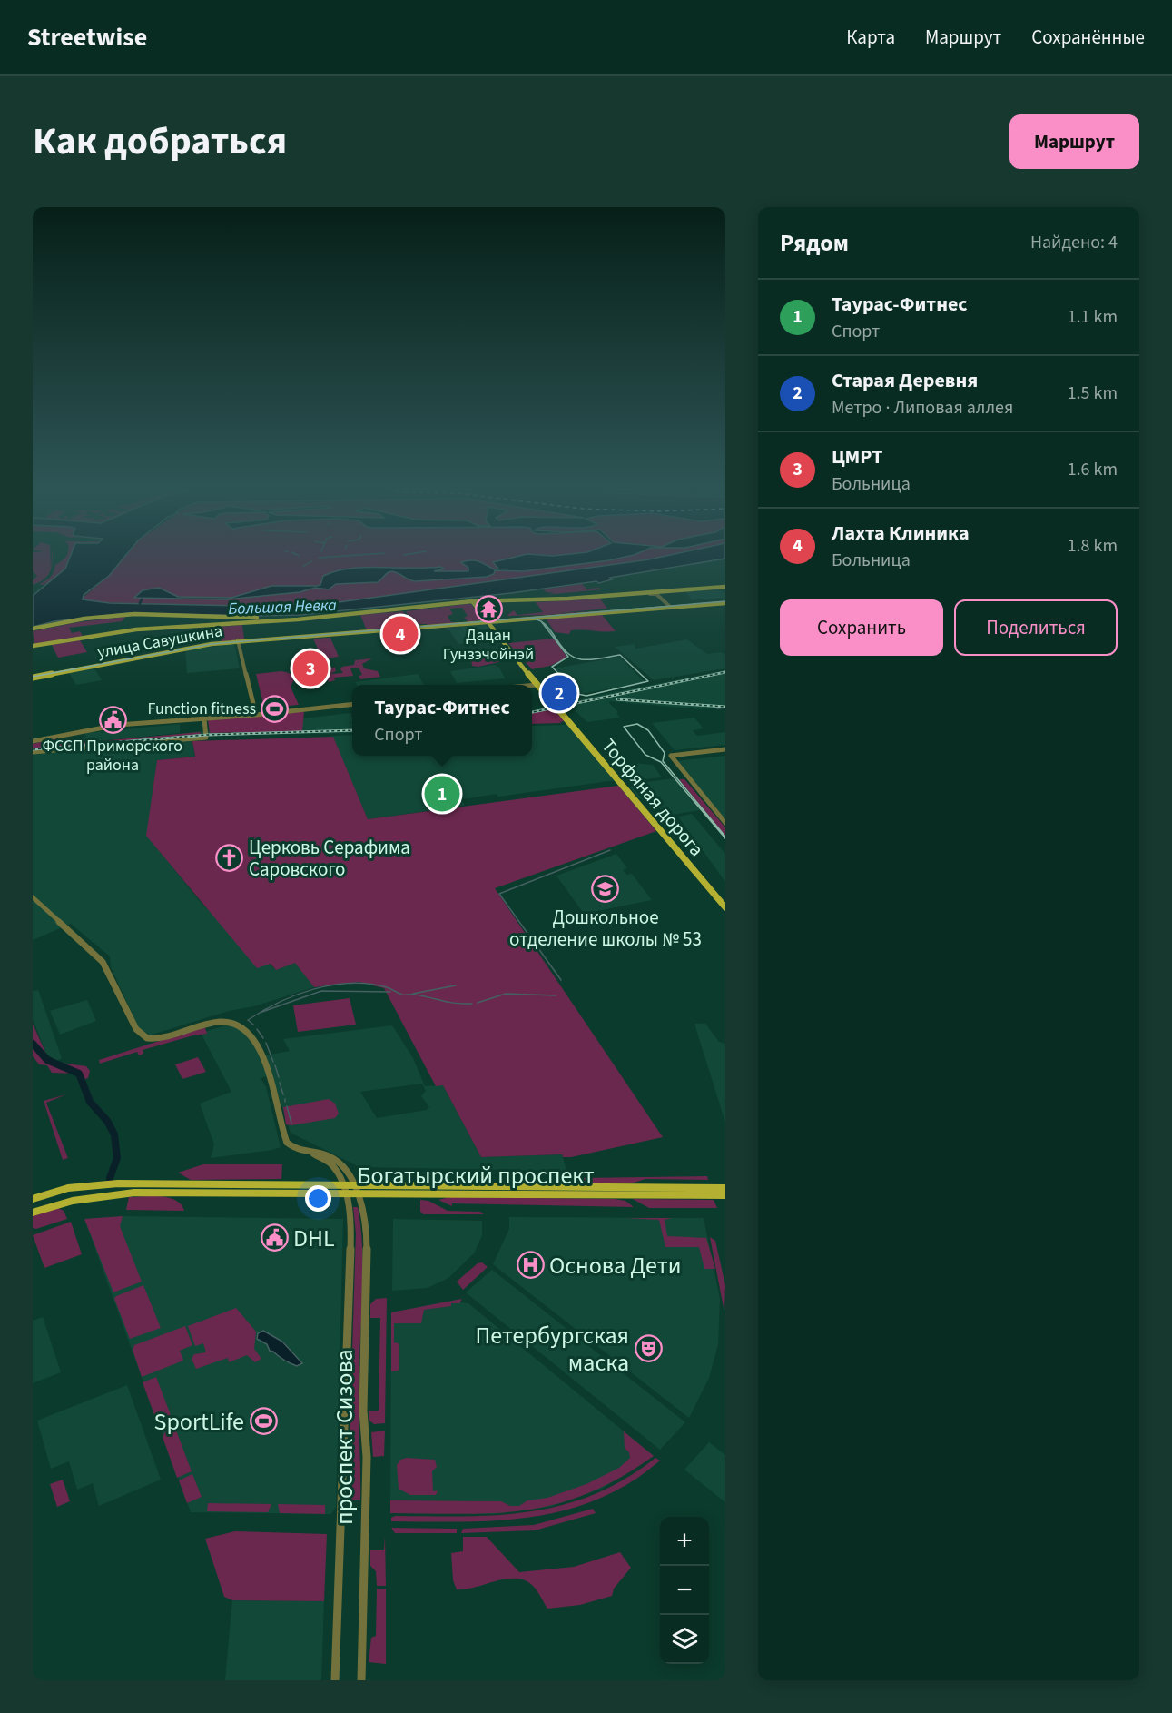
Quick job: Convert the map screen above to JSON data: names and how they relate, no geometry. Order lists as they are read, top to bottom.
{
  "streets": {
    "main road": ["улица Савушкина", "Торфяная дорога", "Богатырский проспект"],
    "street": ["проспект Сизова"]
  },
  "crossings": [
    ["улица Савушкина", "Торфяная дорога"],
    ["Богатырский проспект", "проспект Сизова"]
  ],
  "water": ["Большая Невка"],
  "places": {
    "temple": ["Дацан Гунзэчойнэй"],
    "sports": ["Function fitness", "SportLife"],
    "public building": ["ФССП Приморского района", "DHL"],
    "church": ["Церковь Серафима Саровского"],
    "school or university": ["Дошкольное отделение школы № 53"],
    "hospital": ["Основа Дети"],
    "theatre": ["Петербургская маска"]
  },
  "page": {
    "header": "Streetwise",
    "nav": ["Карта", "Маршрут", "Сохранённые"],
    "title": "Как добраться",
    "buttons": [
      "Маршрут",
      ["Сохранить", "Поделиться"]
    ],
    "heading": ["Рядом", "Найдено: 4"],
    "list": [
      {
        "mark": "1",
        "name": "Таурас-Фитнес",
        "note": "Спорт",
        "value": "1.1 km"
      },
      {
        "mark": "2",
        "name": "Старая Деревня",
        "note": "Метро · Липовая аллея",
        "value": "1.5 km"
      },
      {
        "mark": "3",
        "name": "ЦМРТ",
        "note": "Больница",
        "value": "1.6 km"
      },
      {
        "mark": "4",
        "name": "Лахта Клиника",
        "note": "Больница",
        "value": "1.8 km"
      }
    ],
    "pins": [
      "4",
      "3",
      "2",
      "1"
    ],
    "popup": ["Таурас-Фитнес", "Спорт"],
    "map_buttons": ["+", "−"]
  }
}
